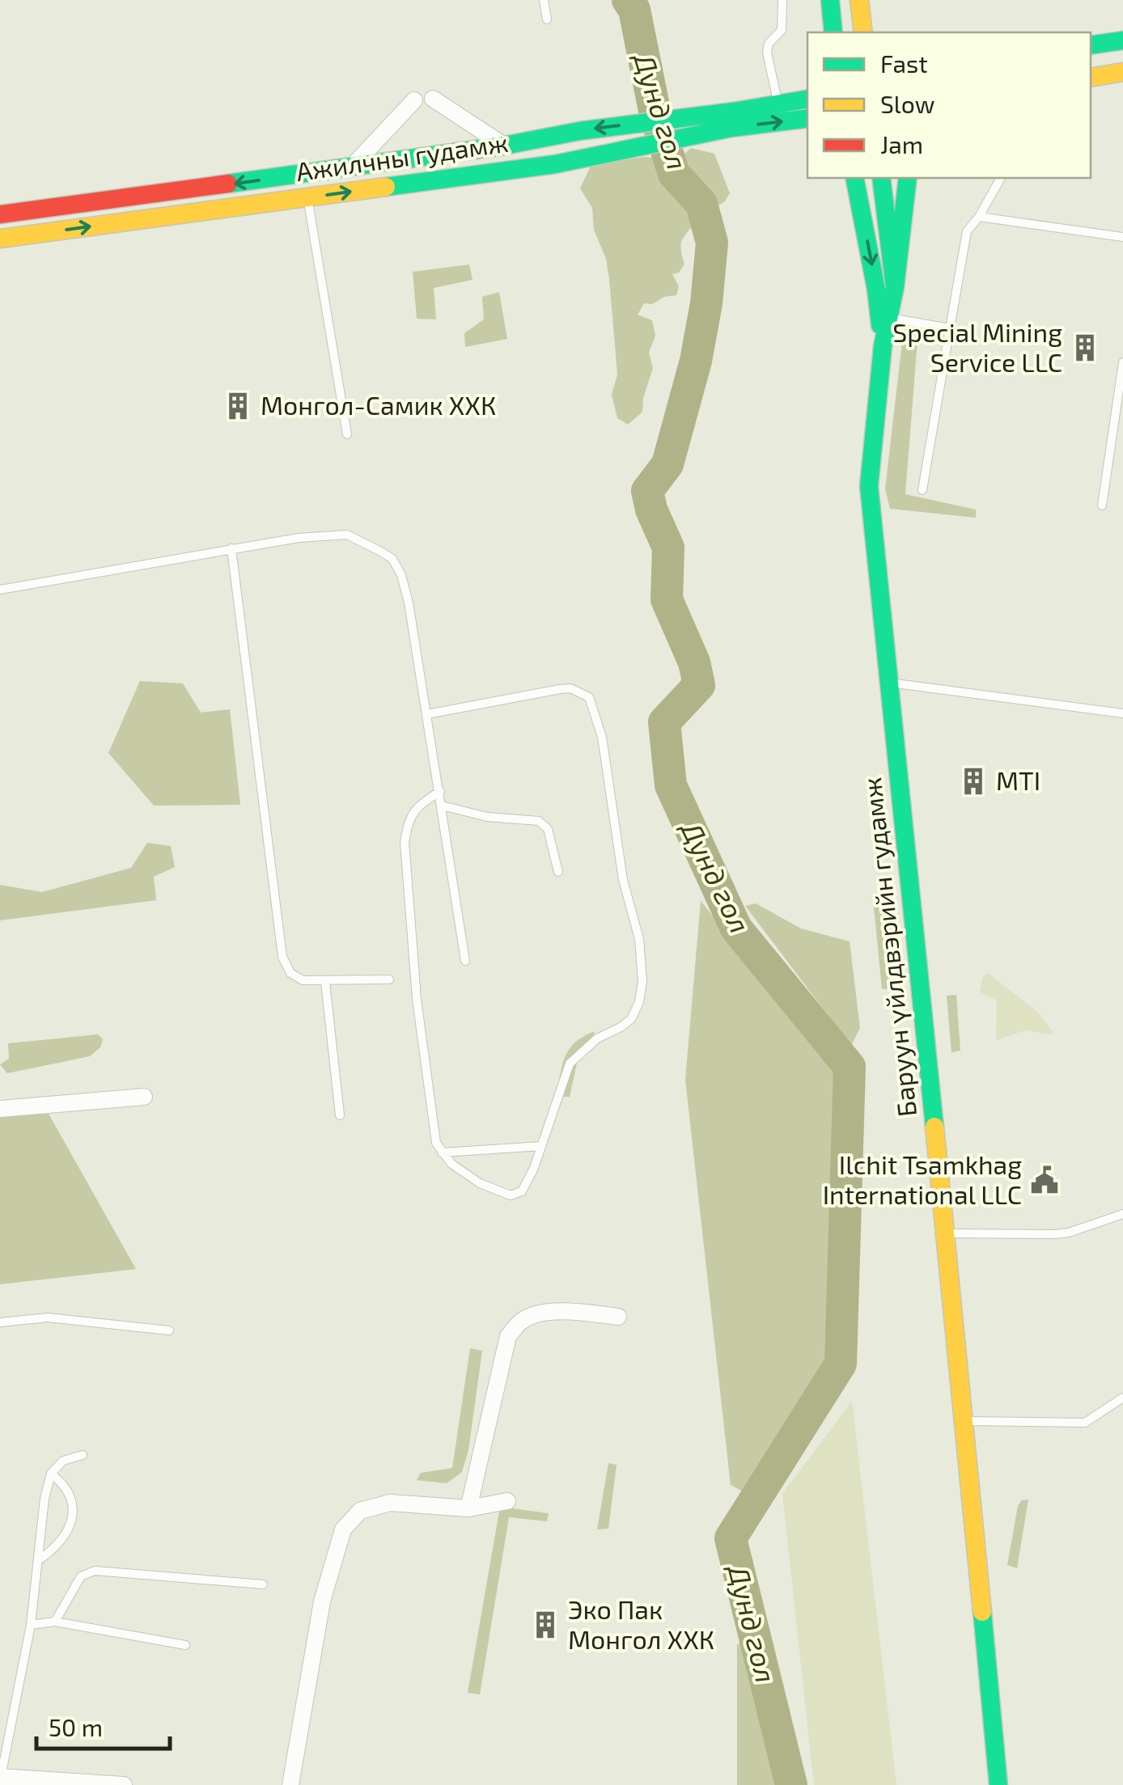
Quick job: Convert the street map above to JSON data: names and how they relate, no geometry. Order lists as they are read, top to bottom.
{
  "streets": {
    "street": ["Ажилчны гудамж", "Баруун үйлдвэрийн гудамж"]
  },
  "water": ["Дунд гол"],
  "places": {
    "building": [
      "Special Mining Service LLC",
      "Монгол-Самик ХХК",
      "MTI",
      "Эко Пак Монгол ХХК"
    ],
    "public building": ["Ilchit Tsamkhag International LLC"]
  },
  "legend": ["Fast", "Slow", "Jam"],
  "scale_bar": "50 m"
}
